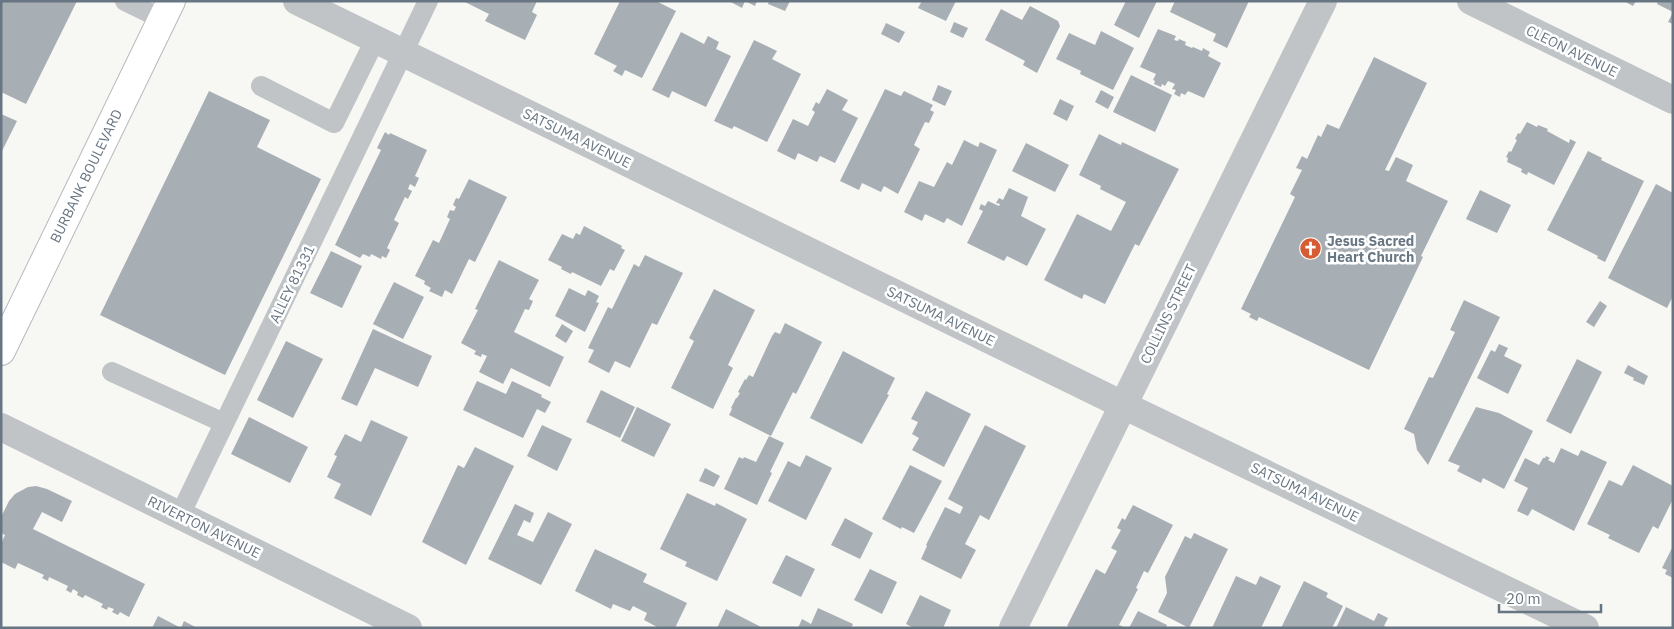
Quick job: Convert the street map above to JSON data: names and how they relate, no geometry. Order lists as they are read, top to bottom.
{
  "streets": {
    "main road": ["BURBANK BOULEVARD"],
    "street": [
      "CLEON AVENUE",
      "SATSUMA AVENUE",
      "COLLINS STREET",
      "RIVERTON AVENUE"
    ],
    "lane": ["ALLEY 81331"]
  },
  "crossings": [
    ["SATSUMA AVENUE", "ALLEY 81331"],
    ["SATSUMA AVENUE", "COLLINS STREET"],
    ["ALLEY 81331", "RIVERTON AVENUE"]
  ],
  "places": {
    "church": ["Jesus Sacred Heart Church"]
  },
  "scale_bar": "20 m"
}
